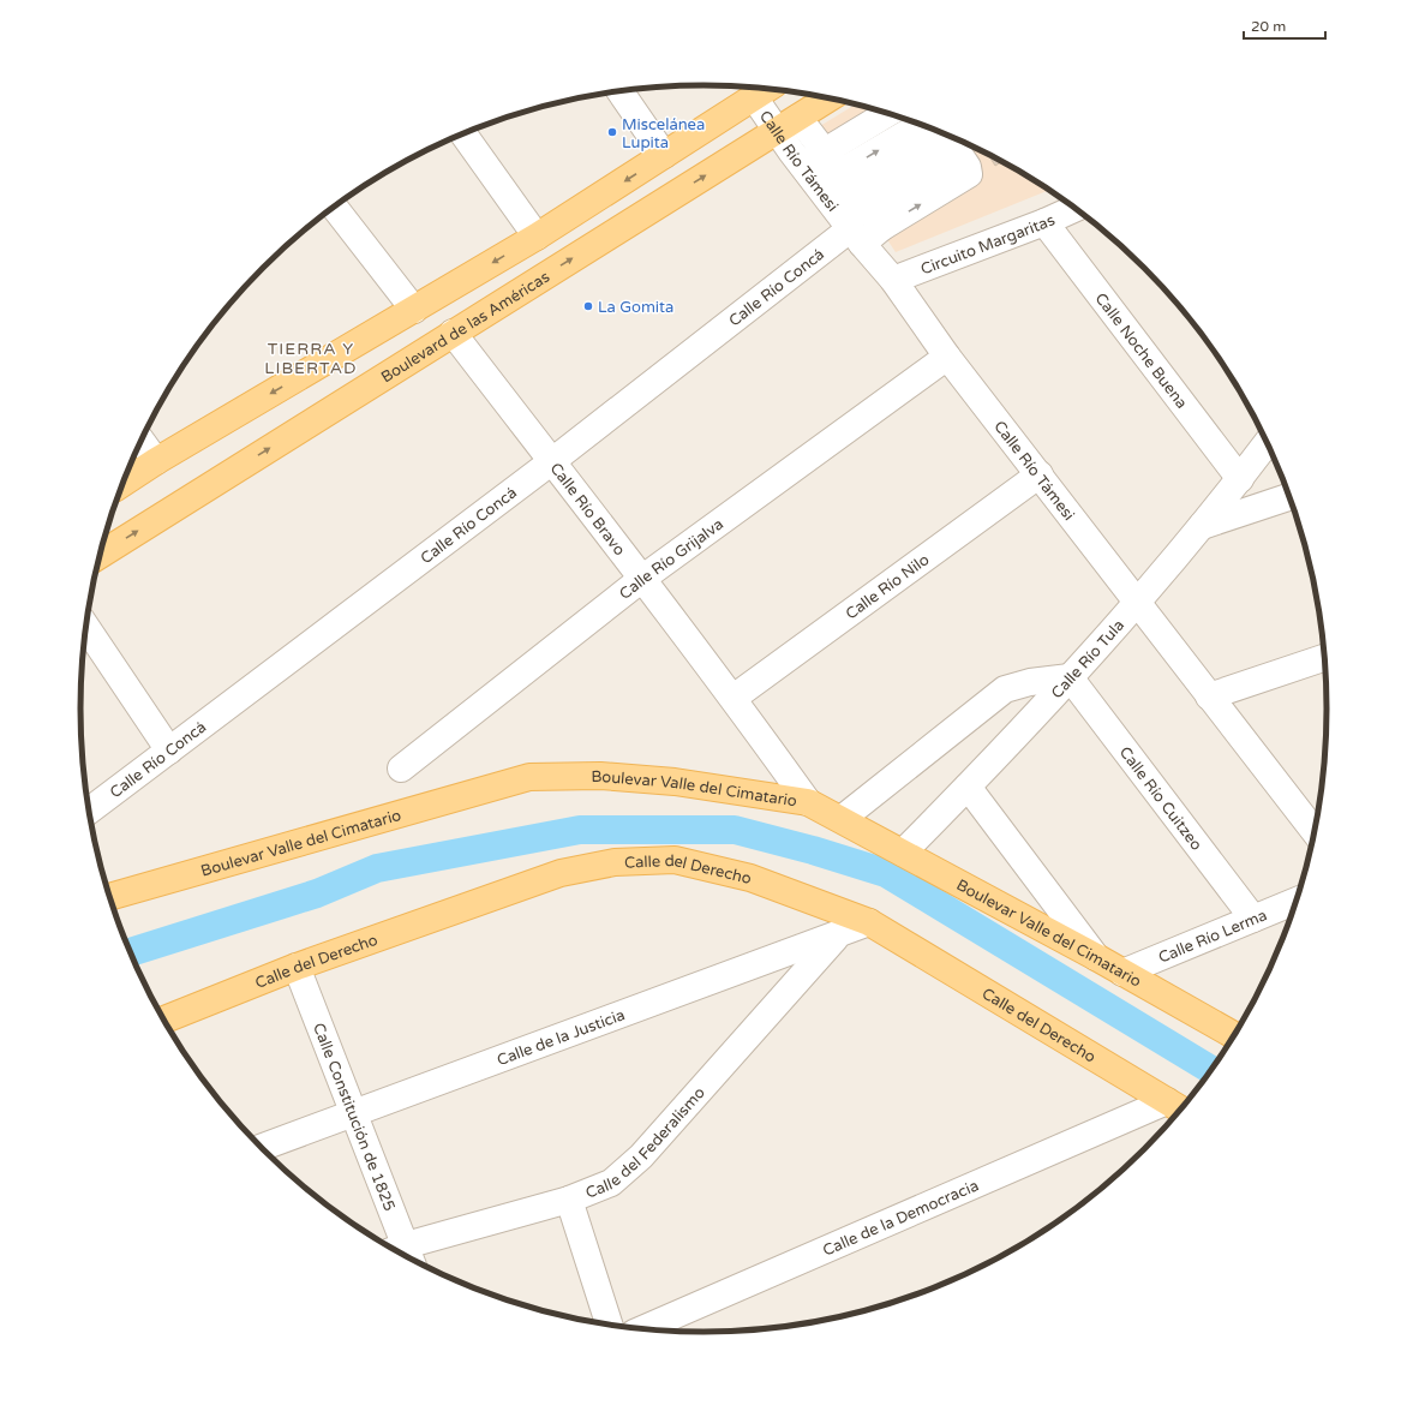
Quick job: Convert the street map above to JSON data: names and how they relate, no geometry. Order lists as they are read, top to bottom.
{
  "streets": {
    "main road": ["Boulevard de las Américas", "Boulevar Valle del Cimatario", "Calle del Derecho"],
    "street": [
      "Calle Río Támesi",
      "Circuito Margaritas",
      "Calle Río Concá",
      "Calle Noche Buena",
      "Calle Río Bravo",
      "Calle Río Grijalva",
      "Calle Río Nilo",
      "Calle Río Tula",
      "Calle Río Cuitzeo",
      "Calle Río Lerma",
      "Calle de la Justicia",
      "Calle Constitución de 1825",
      "Calle del Federalismo",
      "Calle de la Democracia"
    ]
  },
  "crossings": [
    ["Calle Río Támesi", "Circuito Margaritas"],
    ["Calle Río Támesi", "Calle Río Concá"],
    ["Calle Río Támesi", "Boulevard de las Américas"],
    ["Calle Río Támesi", "Calle Río Grijalva"],
    ["Calle Río Támesi", "Calle Río Nilo"],
    ["Calle Río Támesi", "Calle Río Tula"],
    ["Circuito Margaritas", "Calle Noche Buena"],
    ["Calle Río Concá", "Calle Río Bravo"],
    ["Boulevard de las Américas", "Calle Río Bravo"],
    ["Calle Noche Buena", "Calle Río Tula"],
    ["Calle Río Bravo", "Calle Río Grijalva"],
    ["Calle Río Bravo", "Calle Río Nilo"],
    ["Calle Río Bravo", "Boulevar Valle del Cimatario"],
    ["Calle Río Tula", "Boulevar Valle del Cimatario"],
    ["Calle Río Tula", "Calle Río Cuitzeo"],
    ["Boulevar Valle del Cimatario", "Calle Río Lerma"],
    ["Calle Río Cuitzeo", "Calle Río Lerma"],
    ["Calle del Derecho", "Calle de la Justicia"],
    ["Calle del Derecho", "Calle Constitución de 1825"],
    ["Calle del Derecho", "Calle de la Democracia"],
    ["Calle de la Justicia", "Calle Constitución de 1825"],
    ["Calle de la Justicia", "Calle del Federalismo"]
  ],
  "districts": ["TIERRA Y LIBERTAD"],
  "places": ["Miscelánea Lupita", "La Gomita"],
  "scale_bar": "20 m"
}
